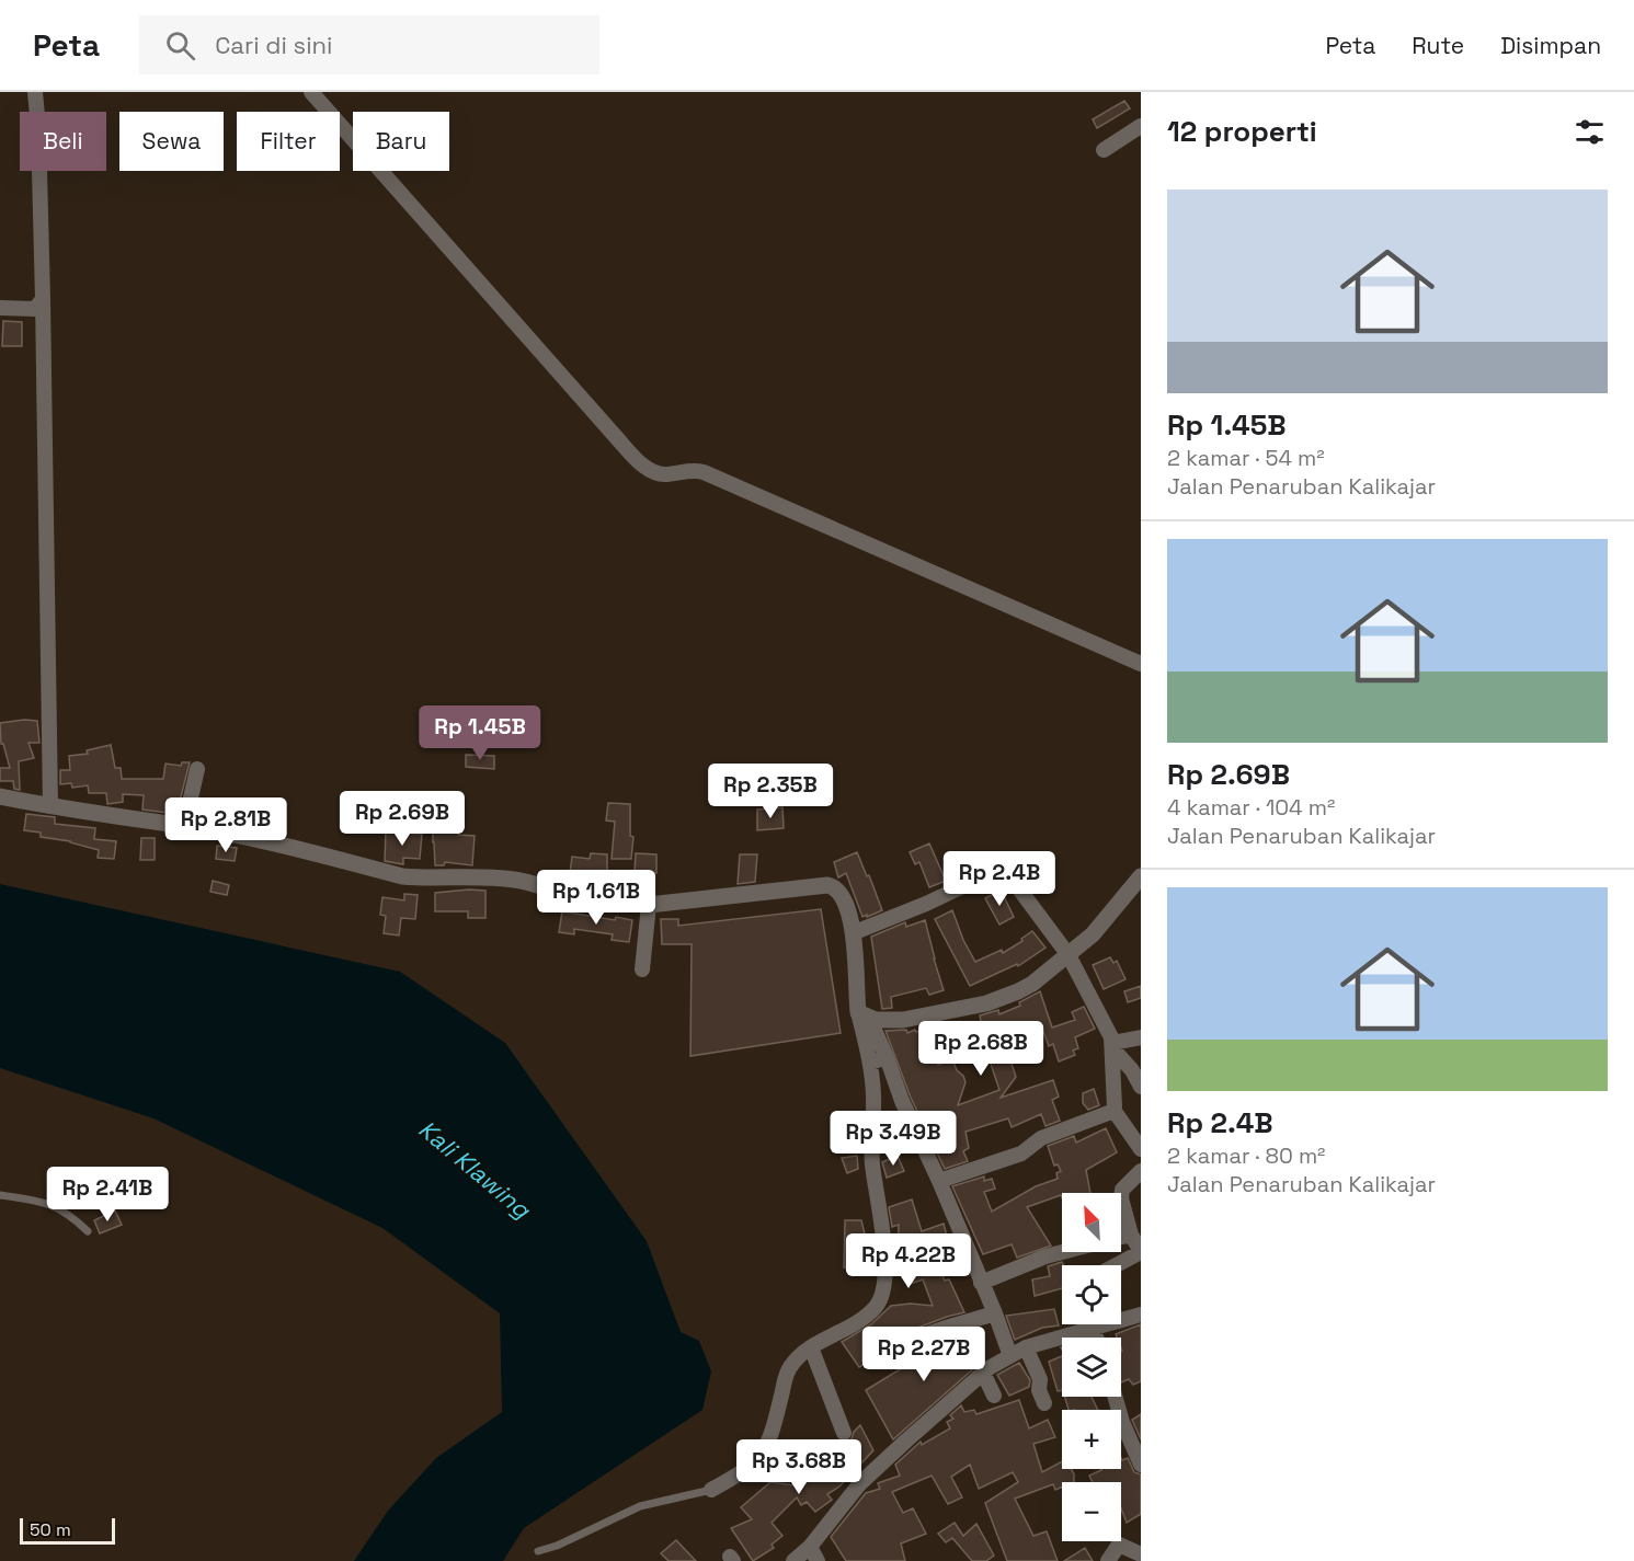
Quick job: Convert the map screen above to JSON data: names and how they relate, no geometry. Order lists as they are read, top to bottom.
{
  "water": ["Kali Klawing"],
  "scale_bar": "50 m",
  "north": "top left",
  "page": {
    "header": "Peta",
    "search": "Cari di sini",
    "nav": ["Peta", "Rute", "Disimpan"],
    "heading": "12 properti",
    "chip": [
      "Beli",
      "Sewa",
      "Filter",
      "Baru"
    ],
    "list": [
      {
        "name": "Rp 1.45B",
        "note": "2 kamar · 54 m² · Jalan Penaruban Kalikajar"
      },
      {
        "name": "Rp 2.69B",
        "note": "4 kamar · 104 m² · Jalan Penaruban Kalikajar"
      },
      {
        "name": "Rp 2.4B",
        "note": "2 kamar · 80 m² · Jalan Penaruban Kalikajar"
      }
    ],
    "price": [
      "Rp 1.45B",
      "Rp 2.35B",
      "Rp 2.69B",
      "Rp 2.81B",
      "Rp 2.4B",
      "Rp 1.61B",
      "Rp 2.68B",
      "Rp 3.49B",
      "Rp 2.41B",
      "Rp 4.22B",
      "Rp 2.27B",
      "Rp 3.68B"
    ],
    "map_buttons": ["+", "−"],
    "scale": "50 m"
  }
}
